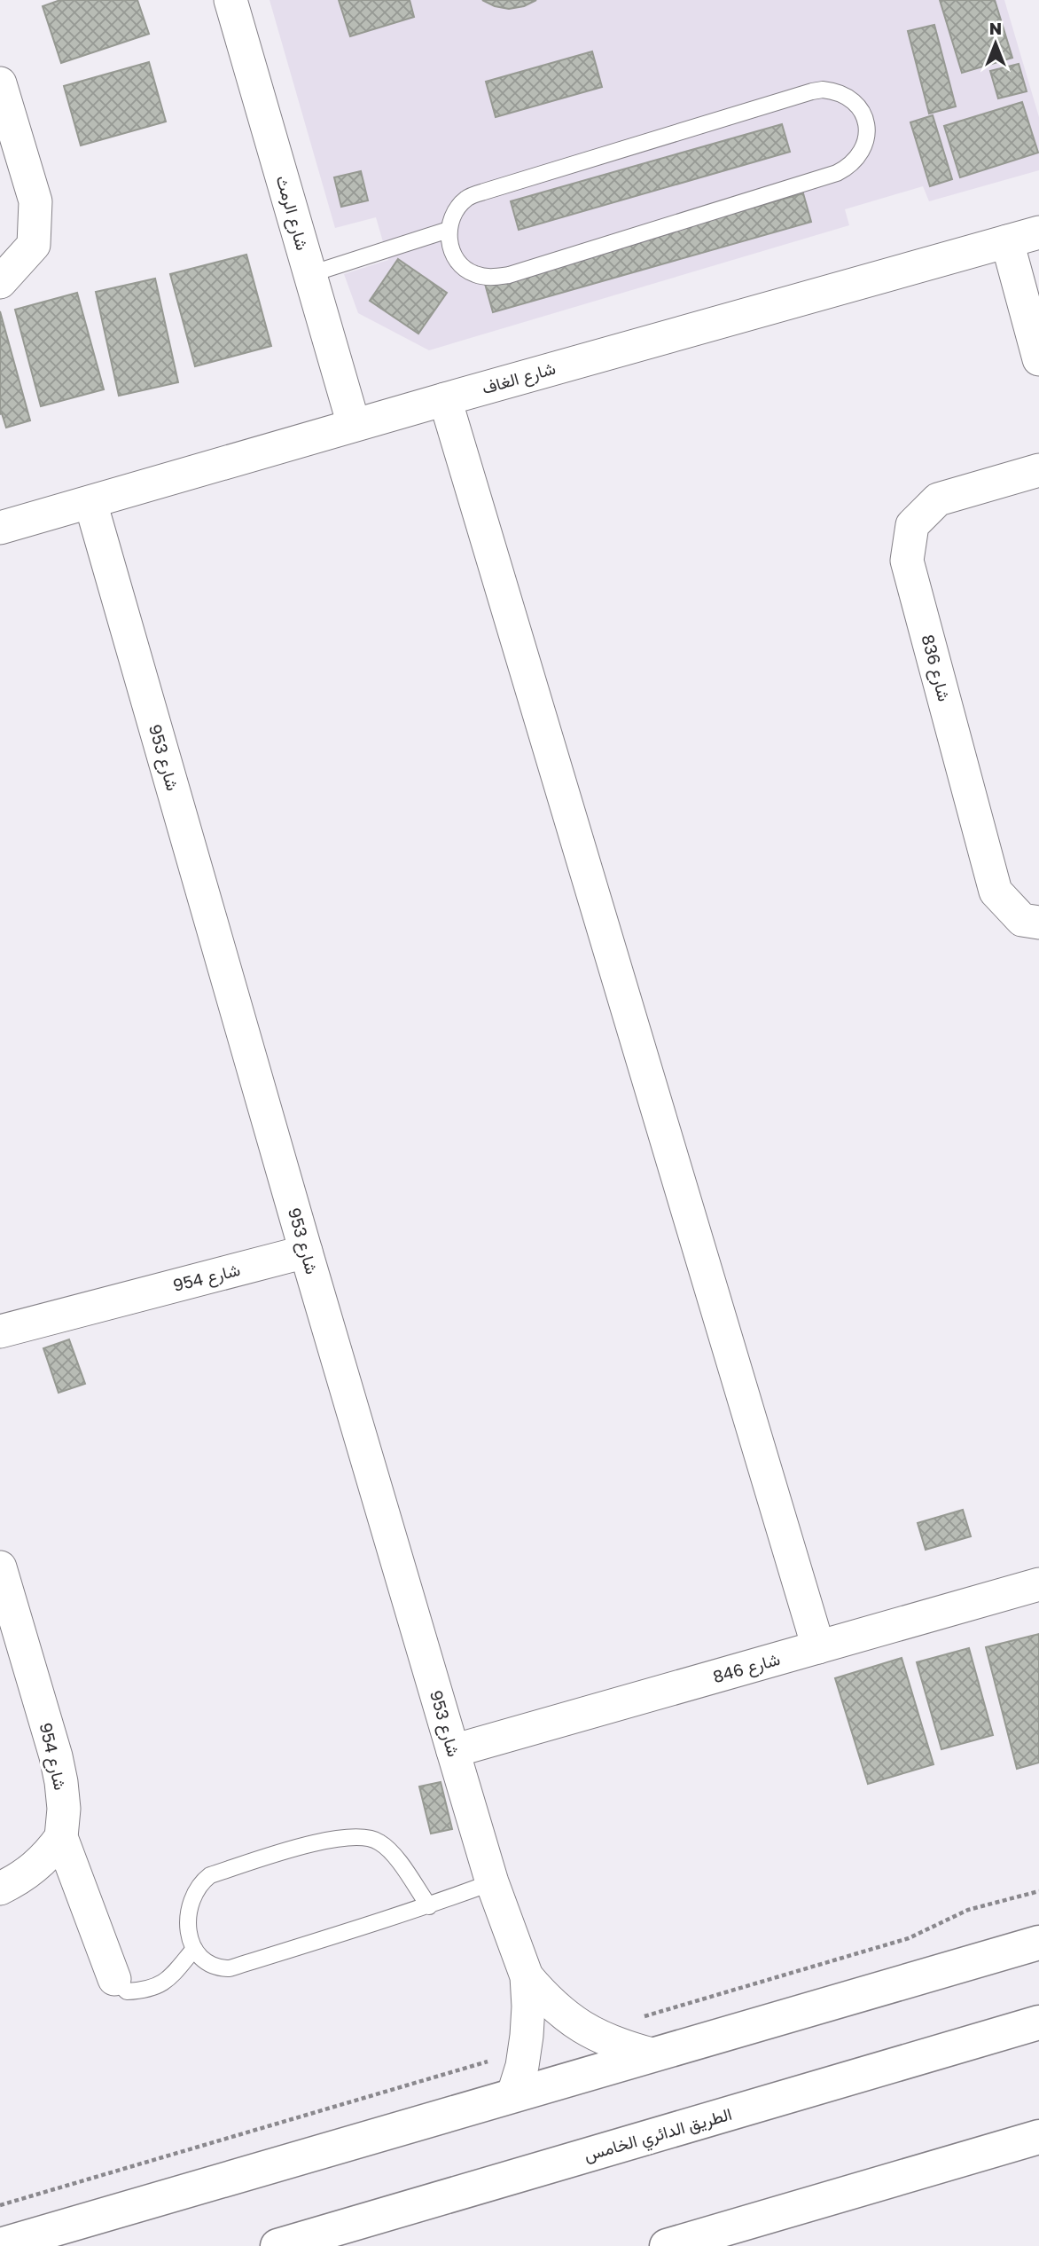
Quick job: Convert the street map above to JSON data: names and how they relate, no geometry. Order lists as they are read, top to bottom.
{
  "streets": {
    "highway": ["الطريق الدائري الخامس"],
    "street": [
      "شارع الرمث",
      "شارع الغاف",
      "شارع 836",
      "شارع 953",
      "شارع 954",
      "شارع 846"
    ]
  },
  "crossings": [
    ["شارع الرمث", "شارع الغاف"],
    ["شارع الغاف", "شارع 953"],
    ["شارع 953", "شارع 954"],
    ["شارع 953", "شارع 846"]
  ],
  "north": "top"
}
